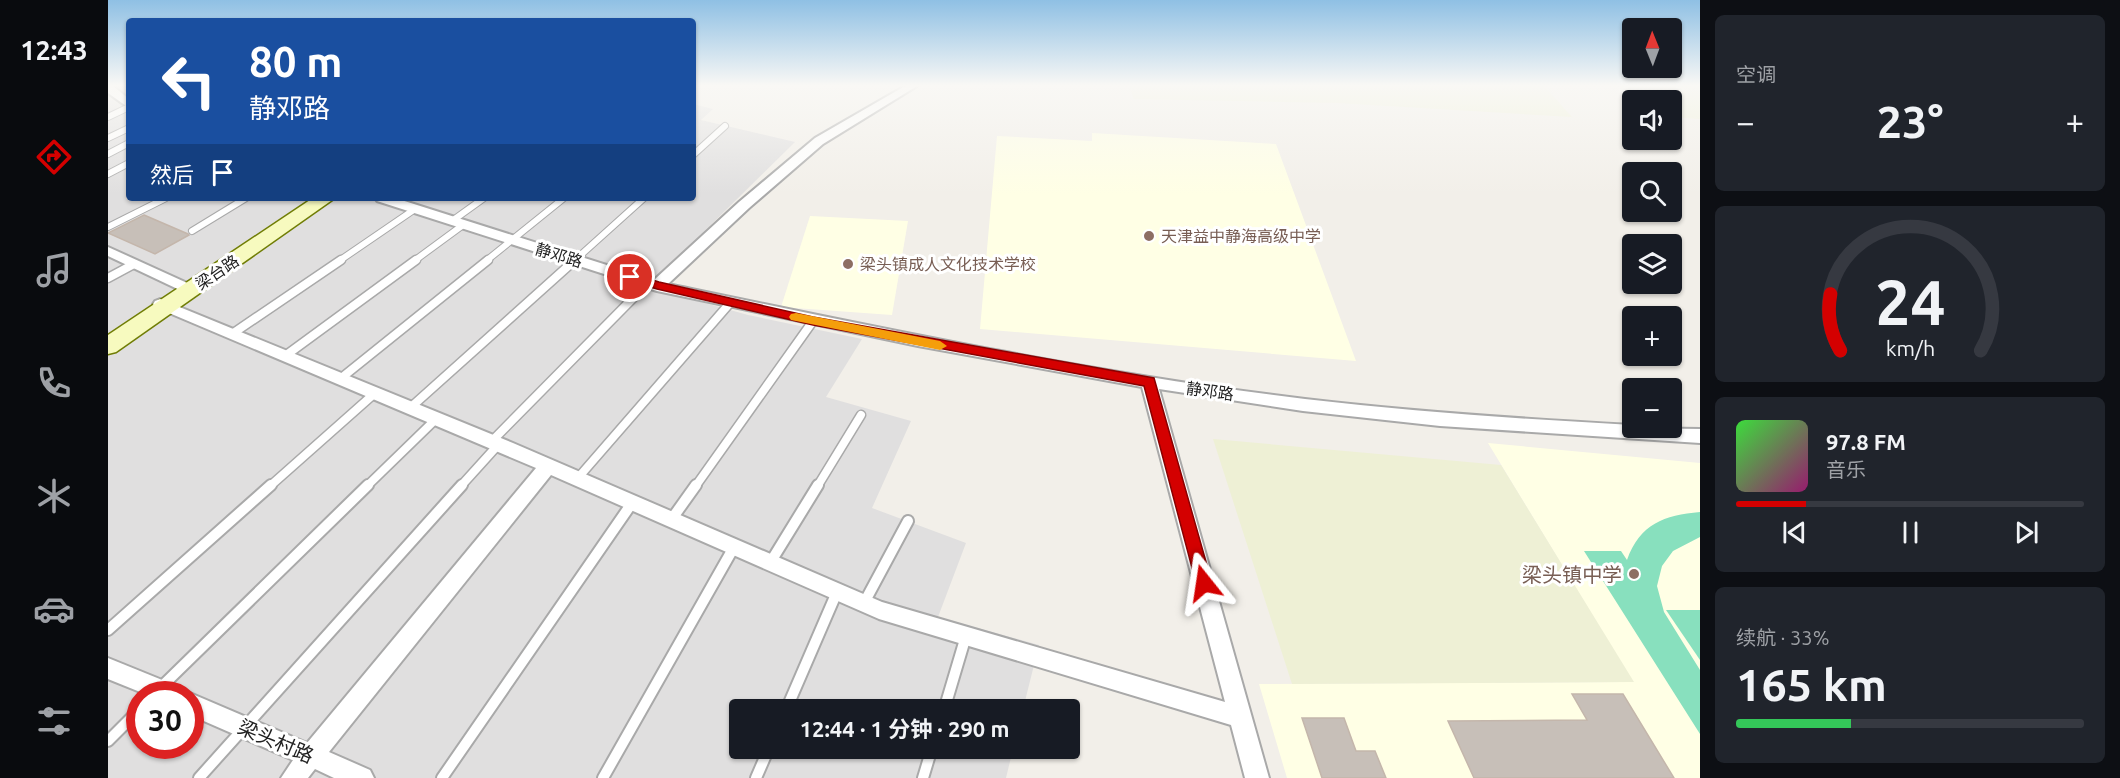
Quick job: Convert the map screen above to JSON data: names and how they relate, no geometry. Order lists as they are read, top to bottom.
{
  "streets": {
    "main road": ["梁台路"],
    "street": ["静邓路", "梁头村路"]
  },
  "places": ["天津益中静海高级中学", "梁头镇成人文化技术学校", "梁头镇中学"],
  "north": "top",
  "page": {
    "tabs": "12:43",
    "tile": [
      "空调",
      ["续航 · 33%", "165 km"]
    ],
    "map_buttons": ["+", "−"],
    "turn": ["80 m", "静邓路"],
    "heat": ["−", "23°", "+"],
    "then": "然后",
    "song": ["97.8 FM", "音乐"],
    "limit": "30",
    "trip": "12:44 · 1 分钟 · 290 m",
    "gauge": ["24", "km/h"]
  }
}
